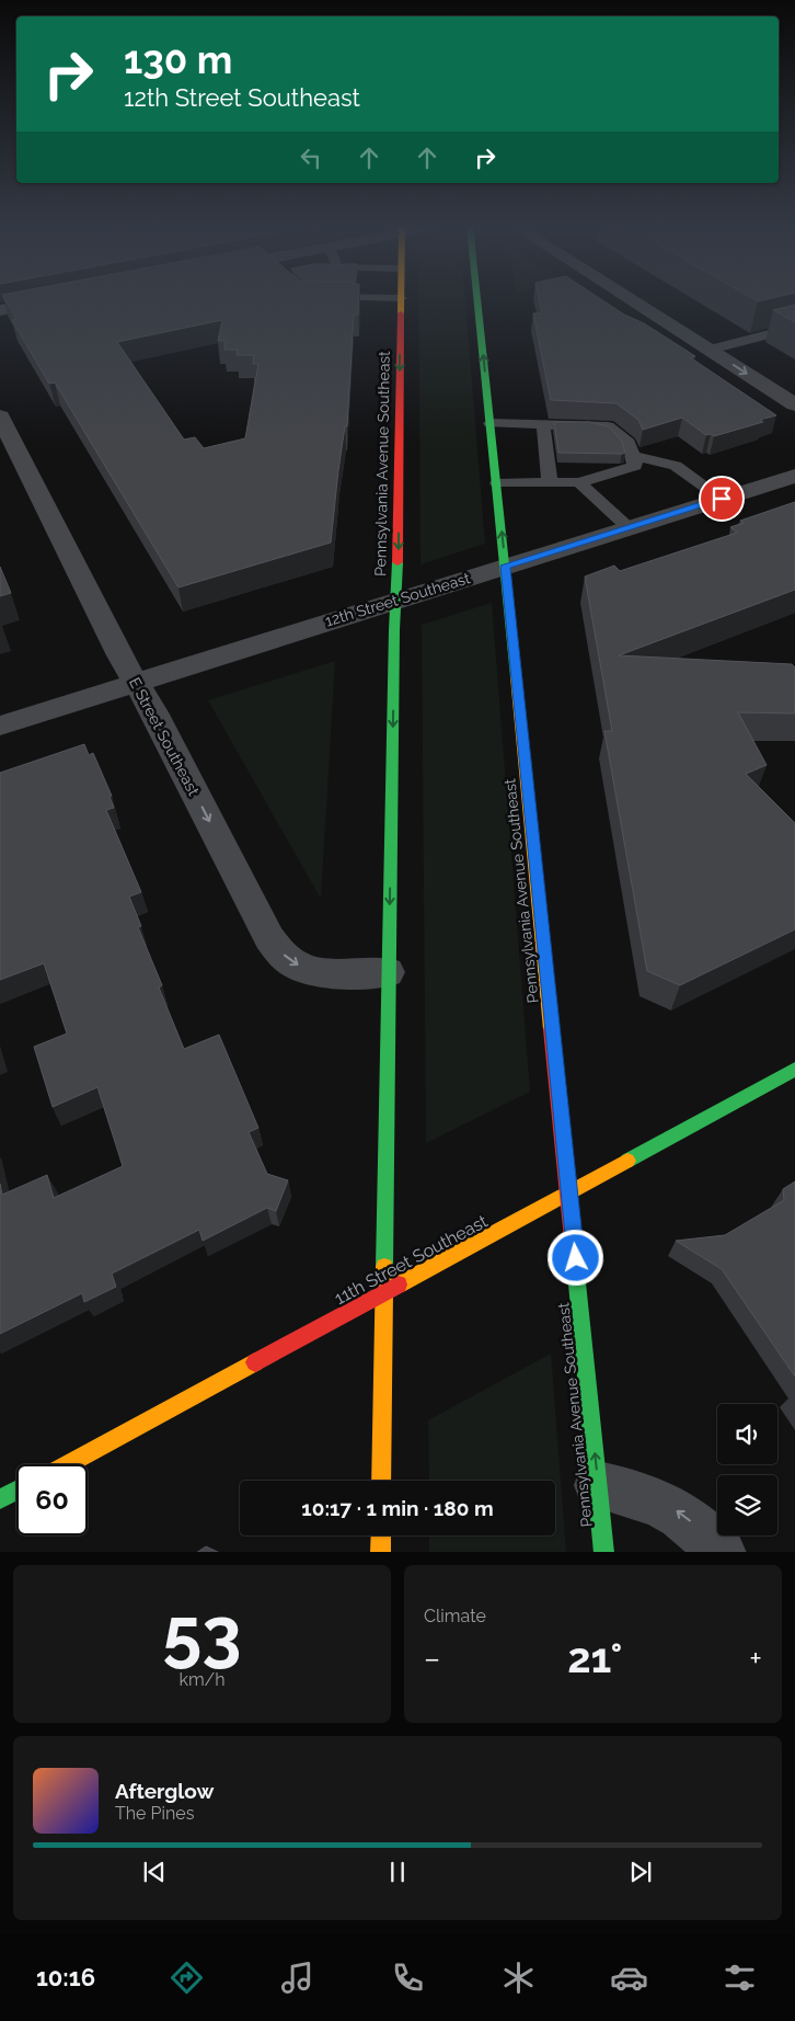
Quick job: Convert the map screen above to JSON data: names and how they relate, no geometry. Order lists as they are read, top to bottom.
{
  "streets": {
    "main road": ["Pennsylvania Avenue Southeast", "11th Street Southeast"],
    "street": ["12th Street Southeast", "E Street Southeast"]
  },
  "crossings": [
    ["Pennsylvania Avenue Southeast", "12th Street Southeast"],
    ["Pennsylvania Avenue Southeast", "E Street Southeast"],
    ["Pennsylvania Avenue Southeast", "11th Street Southeast"],
    ["12th Street Southeast", "E Street Southeast"]
  ],
  "one_way": ["E Street Southeast"],
  "page": {
    "turn": ["130 m", "12th Street Southeast"],
    "limit": "60",
    "trip": "10:17 · 1 min · 180 m",
    "tile": [
      ["53", "km/h"],
      "Climate"
    ],
    "heat": ["−", "21°", "+"],
    "song": ["Afterglow", "The Pines"],
    "tabs": "10:16"
  }
}
